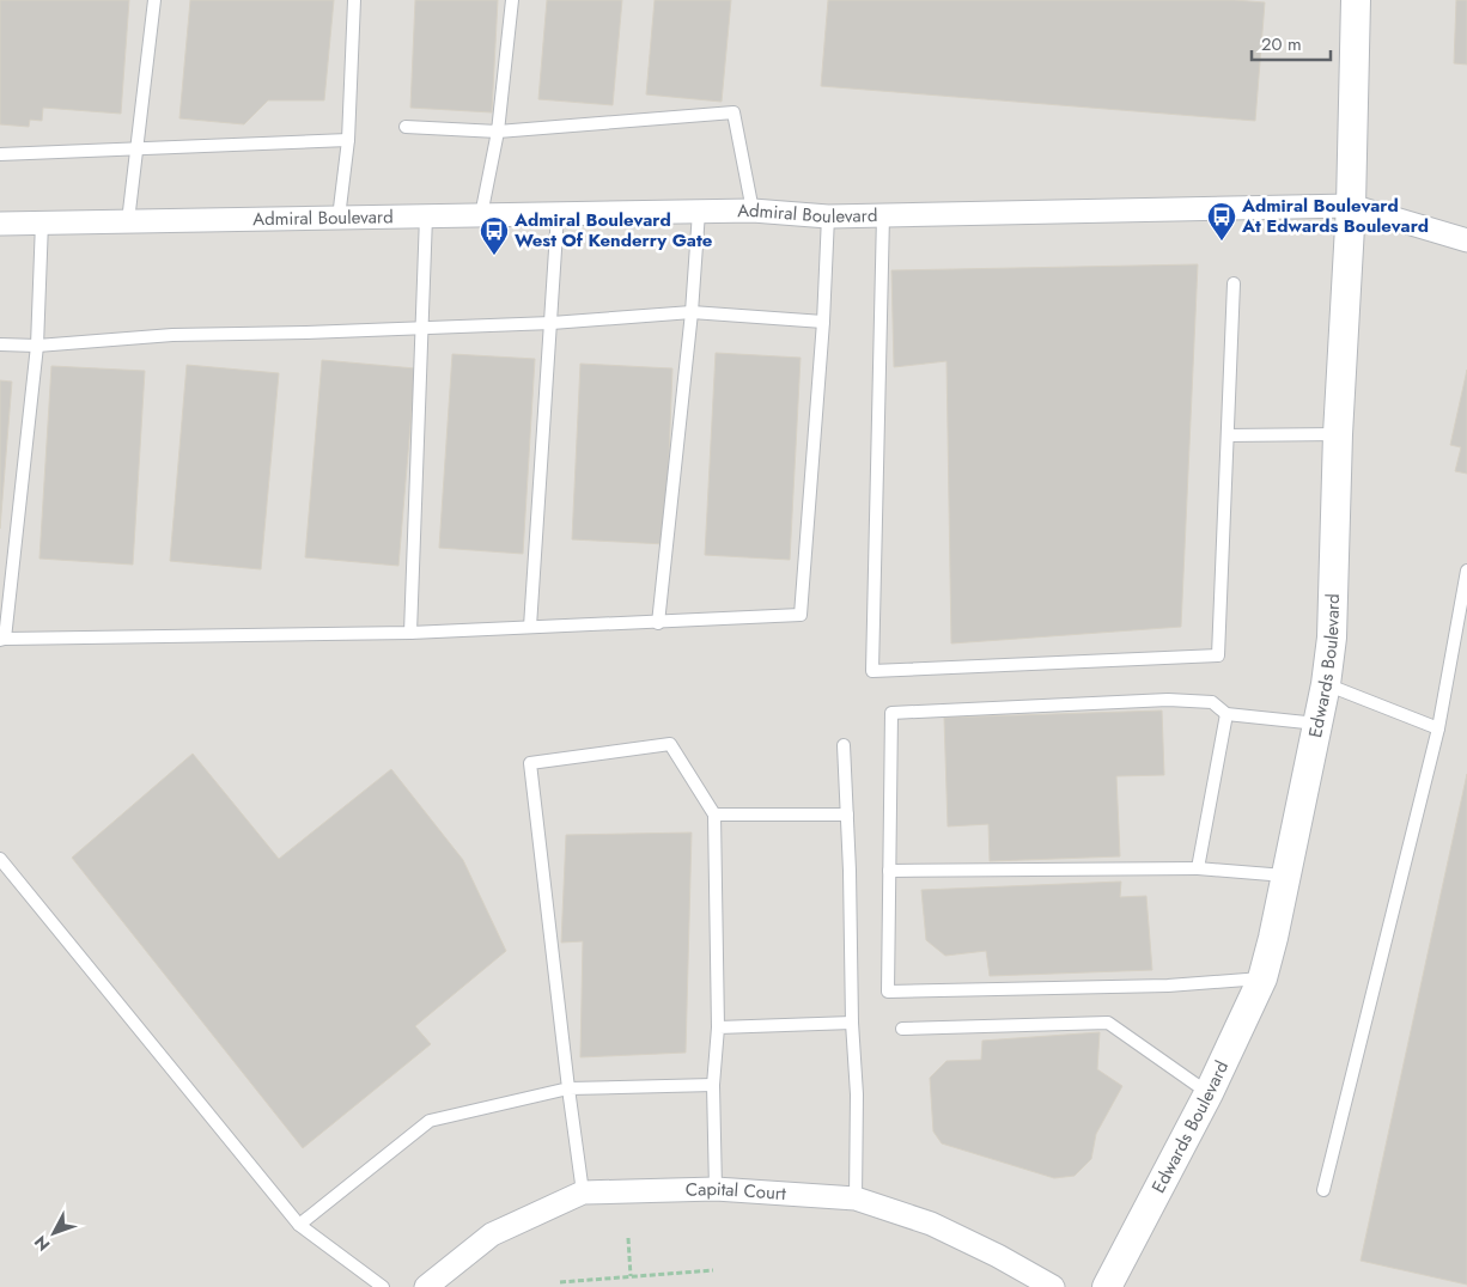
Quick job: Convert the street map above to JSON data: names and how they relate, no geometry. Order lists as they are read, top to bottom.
{
  "streets": {
    "street": ["Admiral Boulevard", "Edwards Boulevard", "Capital Court"]
  },
  "crossings": [
    ["Admiral Boulevard", "Edwards Boulevard"]
  ],
  "places": {
    "bus stop": ["Admiral Boulevard At Edwards Boulevard", "Admiral Boulevard West Of Kenderry Gate"]
  },
  "scale_bar": "20 m",
  "north": "bottom left"
}
